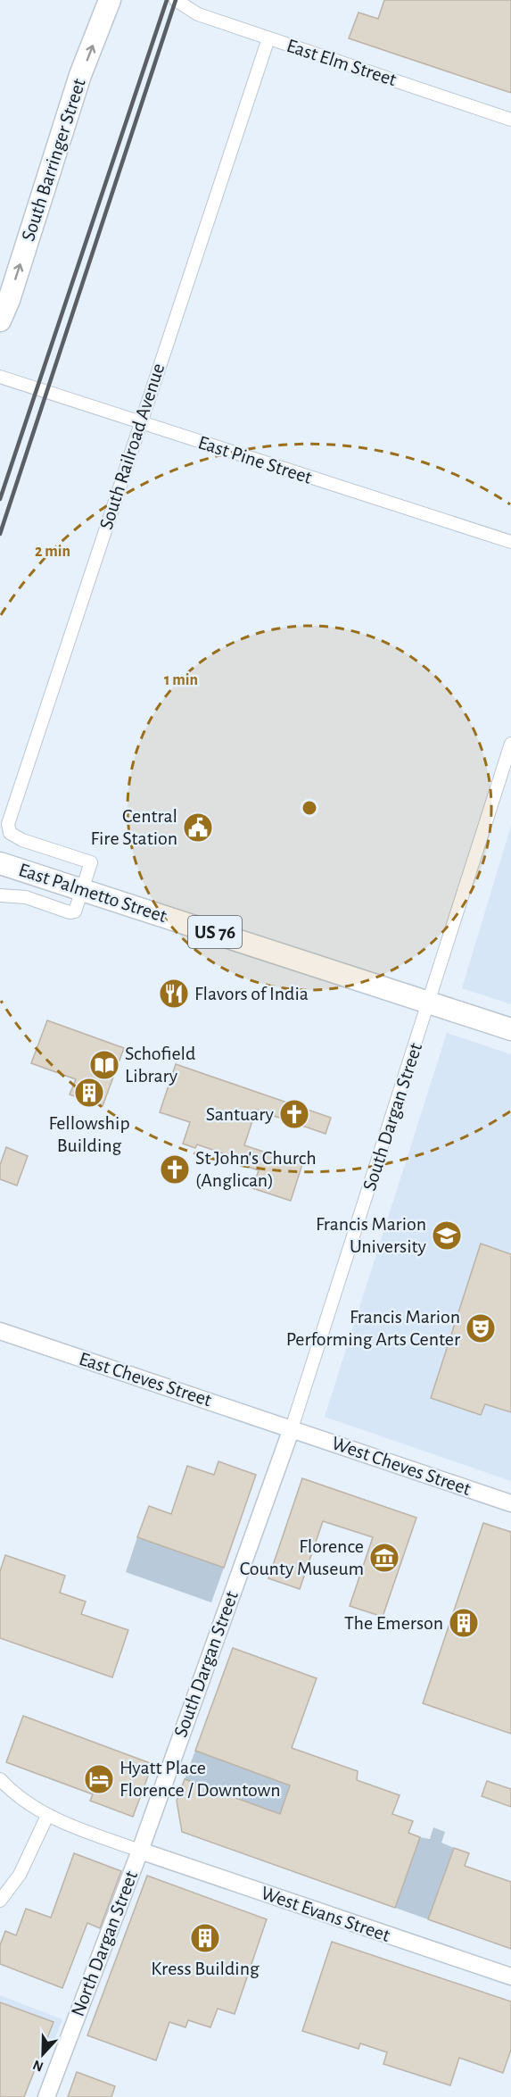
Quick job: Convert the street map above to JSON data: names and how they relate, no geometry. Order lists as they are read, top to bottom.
{
  "streets": {
    "highway": ["South Barringer Street", "East Palmetto Street", "US 76"],
    "street": [
      "East Elm Street",
      "South Railroad Avenue",
      "East Pine Street",
      "South Dargan Street",
      "East Cheves Street",
      "West Cheves Street",
      "West Evans Street",
      "North Dargan Street"
    ]
  },
  "crossings": [
    ["East Elm Street", "South Railroad Avenue"],
    ["South Railroad Avenue", "East Pine Street"],
    ["South Railroad Avenue", "East Palmetto Street"],
    ["East Palmetto Street", "US 76"],
    ["East Palmetto Street", "South Dargan Street"],
    ["US 76", "South Dargan Street"],
    ["South Dargan Street", "East Cheves Street"],
    ["South Dargan Street", "West Cheves Street"],
    ["South Dargan Street", "West Evans Street"],
    ["South Dargan Street", "North Dargan Street"],
    ["East Cheves Street", "West Cheves Street"],
    ["West Evans Street", "North Dargan Street"]
  ],
  "one_way": ["South Barringer Street"],
  "places": {
    "public building": ["Central Fire Station"],
    "restaurant": ["Flavors of India"],
    "library": ["Schofield Library"],
    "building": ["Fellowship Building", "The Emerson", "Kress Building"],
    "church": ["Santuary", "St John's Church (Anglican)"],
    "school or university": ["Francis Marion University"],
    "theatre": ["Francis Marion Performing Arts Center"],
    "museum": ["Florence County Museum"],
    "hotel": ["Hyatt Place Florence / Downtown"]
  },
  "north": "bottom",
  "rings": ["2 min", "1 min"]
}
